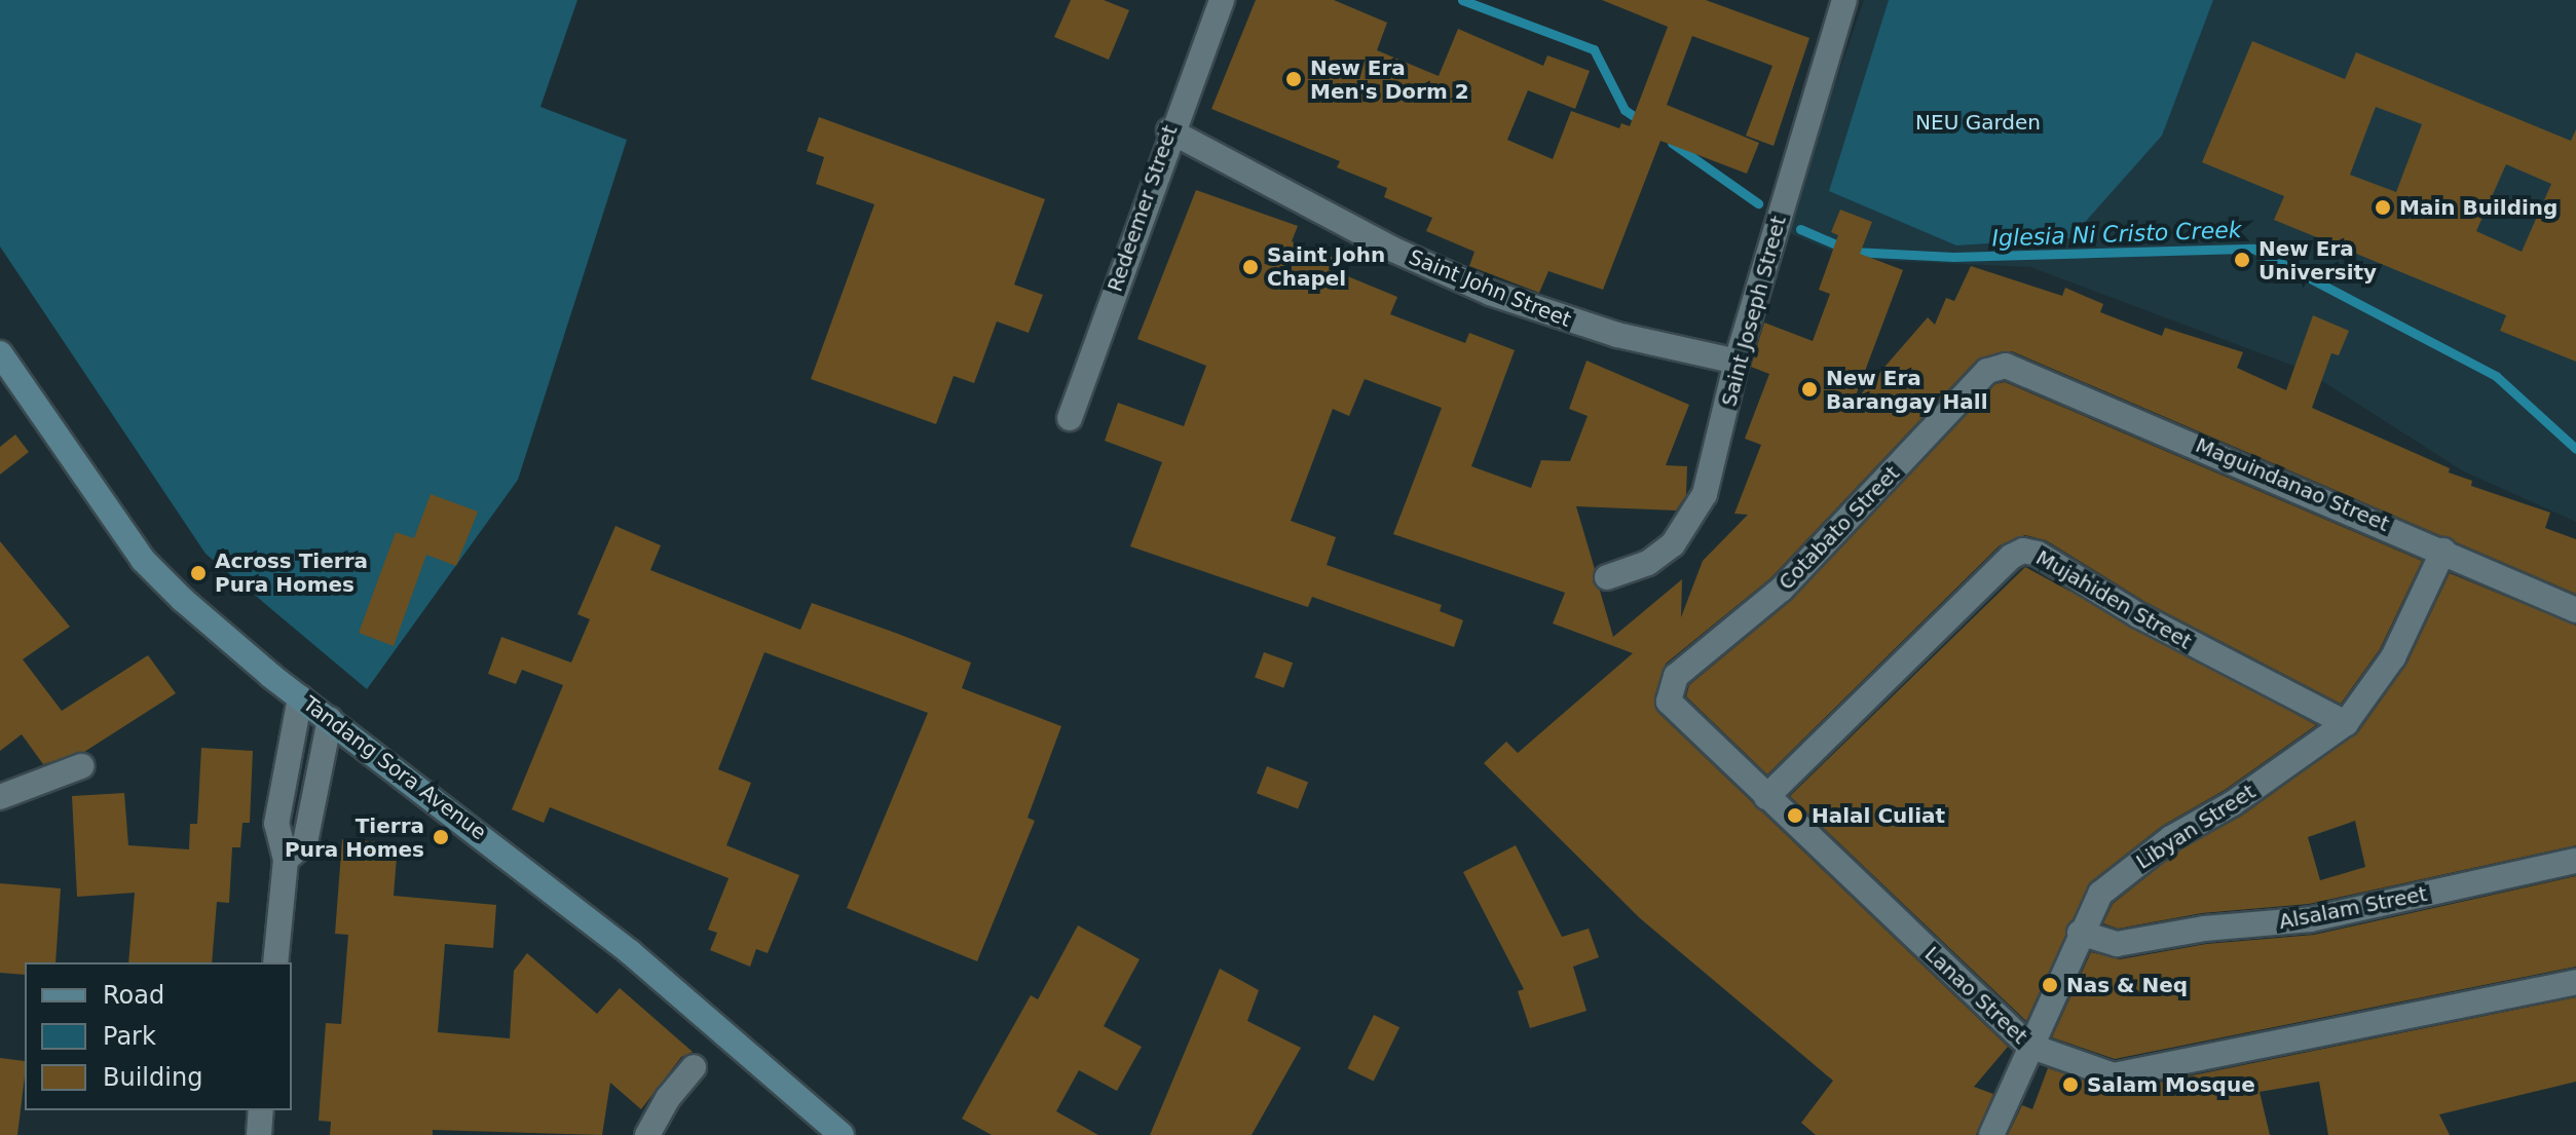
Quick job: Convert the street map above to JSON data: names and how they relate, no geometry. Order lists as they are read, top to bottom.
{
  "streets": {
    "main road": ["Tandang Sora Avenue"],
    "street": [
      "Redeemer Street",
      "Saint John Street",
      "Saint Joseph Street",
      "Maguindanao Street",
      "Cotabato Street",
      "Mujahiden Street",
      "Libyan Street",
      "Alsalam Street",
      "Lanao Street"
    ]
  },
  "crossings": [
    ["Redeemer Street", "Saint John Street"],
    ["Saint John Street", "Saint Joseph Street"],
    ["Maguindanao Street", "Cotabato Street"],
    ["Maguindanao Street", "Libyan Street"],
    ["Cotabato Street", "Lanao Street"],
    ["Mujahiden Street", "Libyan Street"],
    ["Mujahiden Street", "Lanao Street"],
    ["Libyan Street", "Alsalam Street"],
    ["Libyan Street", "Lanao Street"]
  ],
  "water": ["Iglesia Ni Cristo Creek"],
  "parks": ["NEU Garden"],
  "places": [
    "New Era Men's Dorm 2",
    "Main Building",
    "New Era University",
    "Saint John Chapel",
    "New Era Barangay Hall",
    "Across Tierra Pura Homes",
    "Halal Culiat",
    "Tierra Pura Homes",
    "Nas & Neq",
    "Salam Mosque"
  ],
  "legend": ["Road", "Park", "Building"]
}
